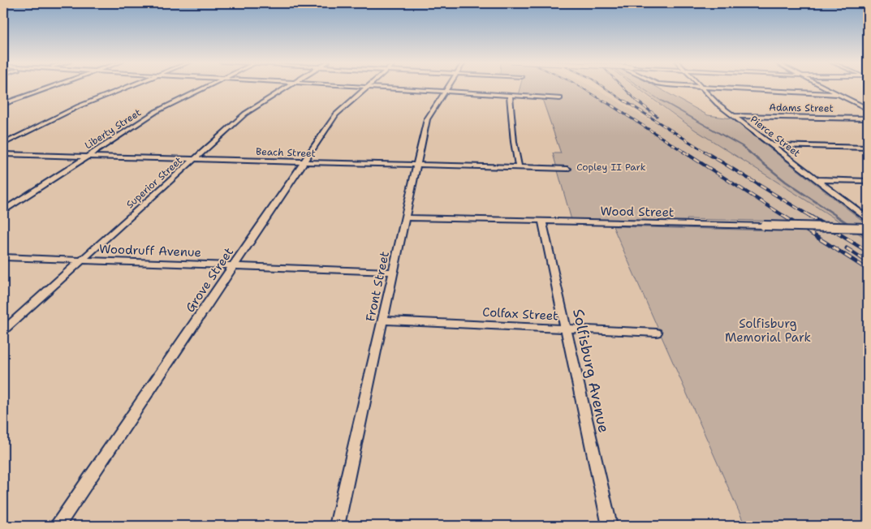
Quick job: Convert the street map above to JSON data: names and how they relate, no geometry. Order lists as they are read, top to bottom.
{
  "streets": {
    "street": [
      "Adams Street",
      "Liberty Street",
      "Pierce Street",
      "Beach Street",
      "Superior Street",
      "Wood Street",
      "Woodruff Avenue",
      "Grove Street",
      "Front Street",
      "Colfax Street",
      "Solfisburg Avenue"
    ]
  },
  "crossings": [
    ["Adams Street", "Pierce Street"],
    ["Liberty Street", "Beach Street"],
    ["Beach Street", "Superior Street"],
    ["Beach Street", "Grove Street"],
    ["Beach Street", "Front Street"],
    ["Superior Street", "Woodruff Avenue"],
    ["Wood Street", "Front Street"],
    ["Wood Street", "Solfisburg Avenue"],
    ["Woodruff Avenue", "Grove Street"],
    ["Woodruff Avenue", "Front Street"],
    ["Front Street", "Colfax Street"],
    ["Colfax Street", "Solfisburg Avenue"]
  ],
  "parks": ["Copley II Park", "Solfisburg Memorial Park"]
}
